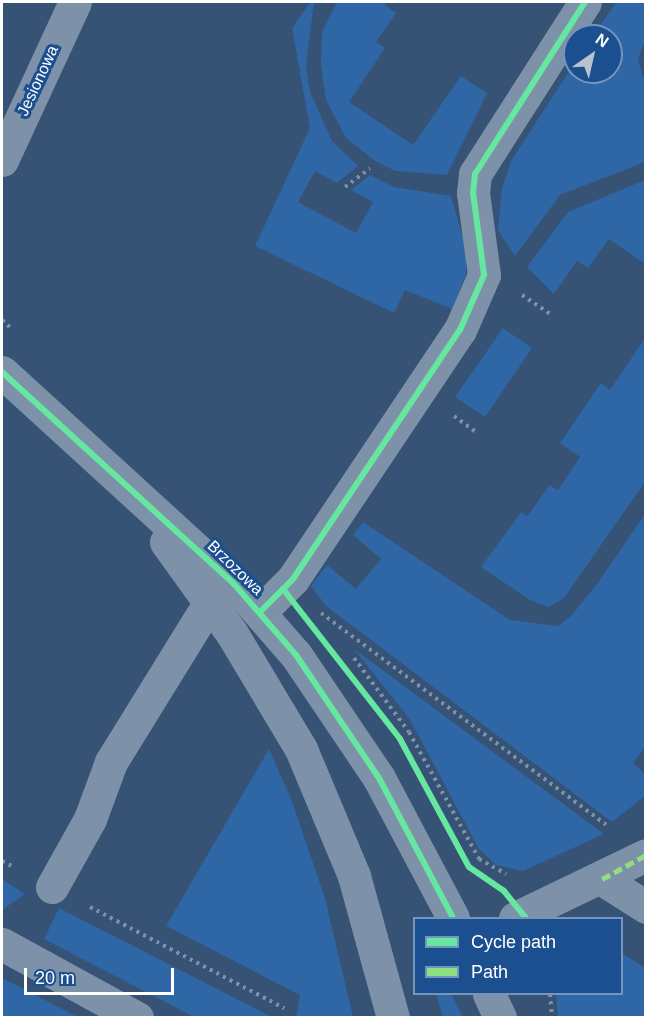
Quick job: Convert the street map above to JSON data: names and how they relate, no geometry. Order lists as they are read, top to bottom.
{
  "streets": {
    "street": ["Jesionowa", "Brzozowa"]
  },
  "legend": ["Cycle path", "Path"],
  "scale_bar": "20 m",
  "north": "top right"
}
